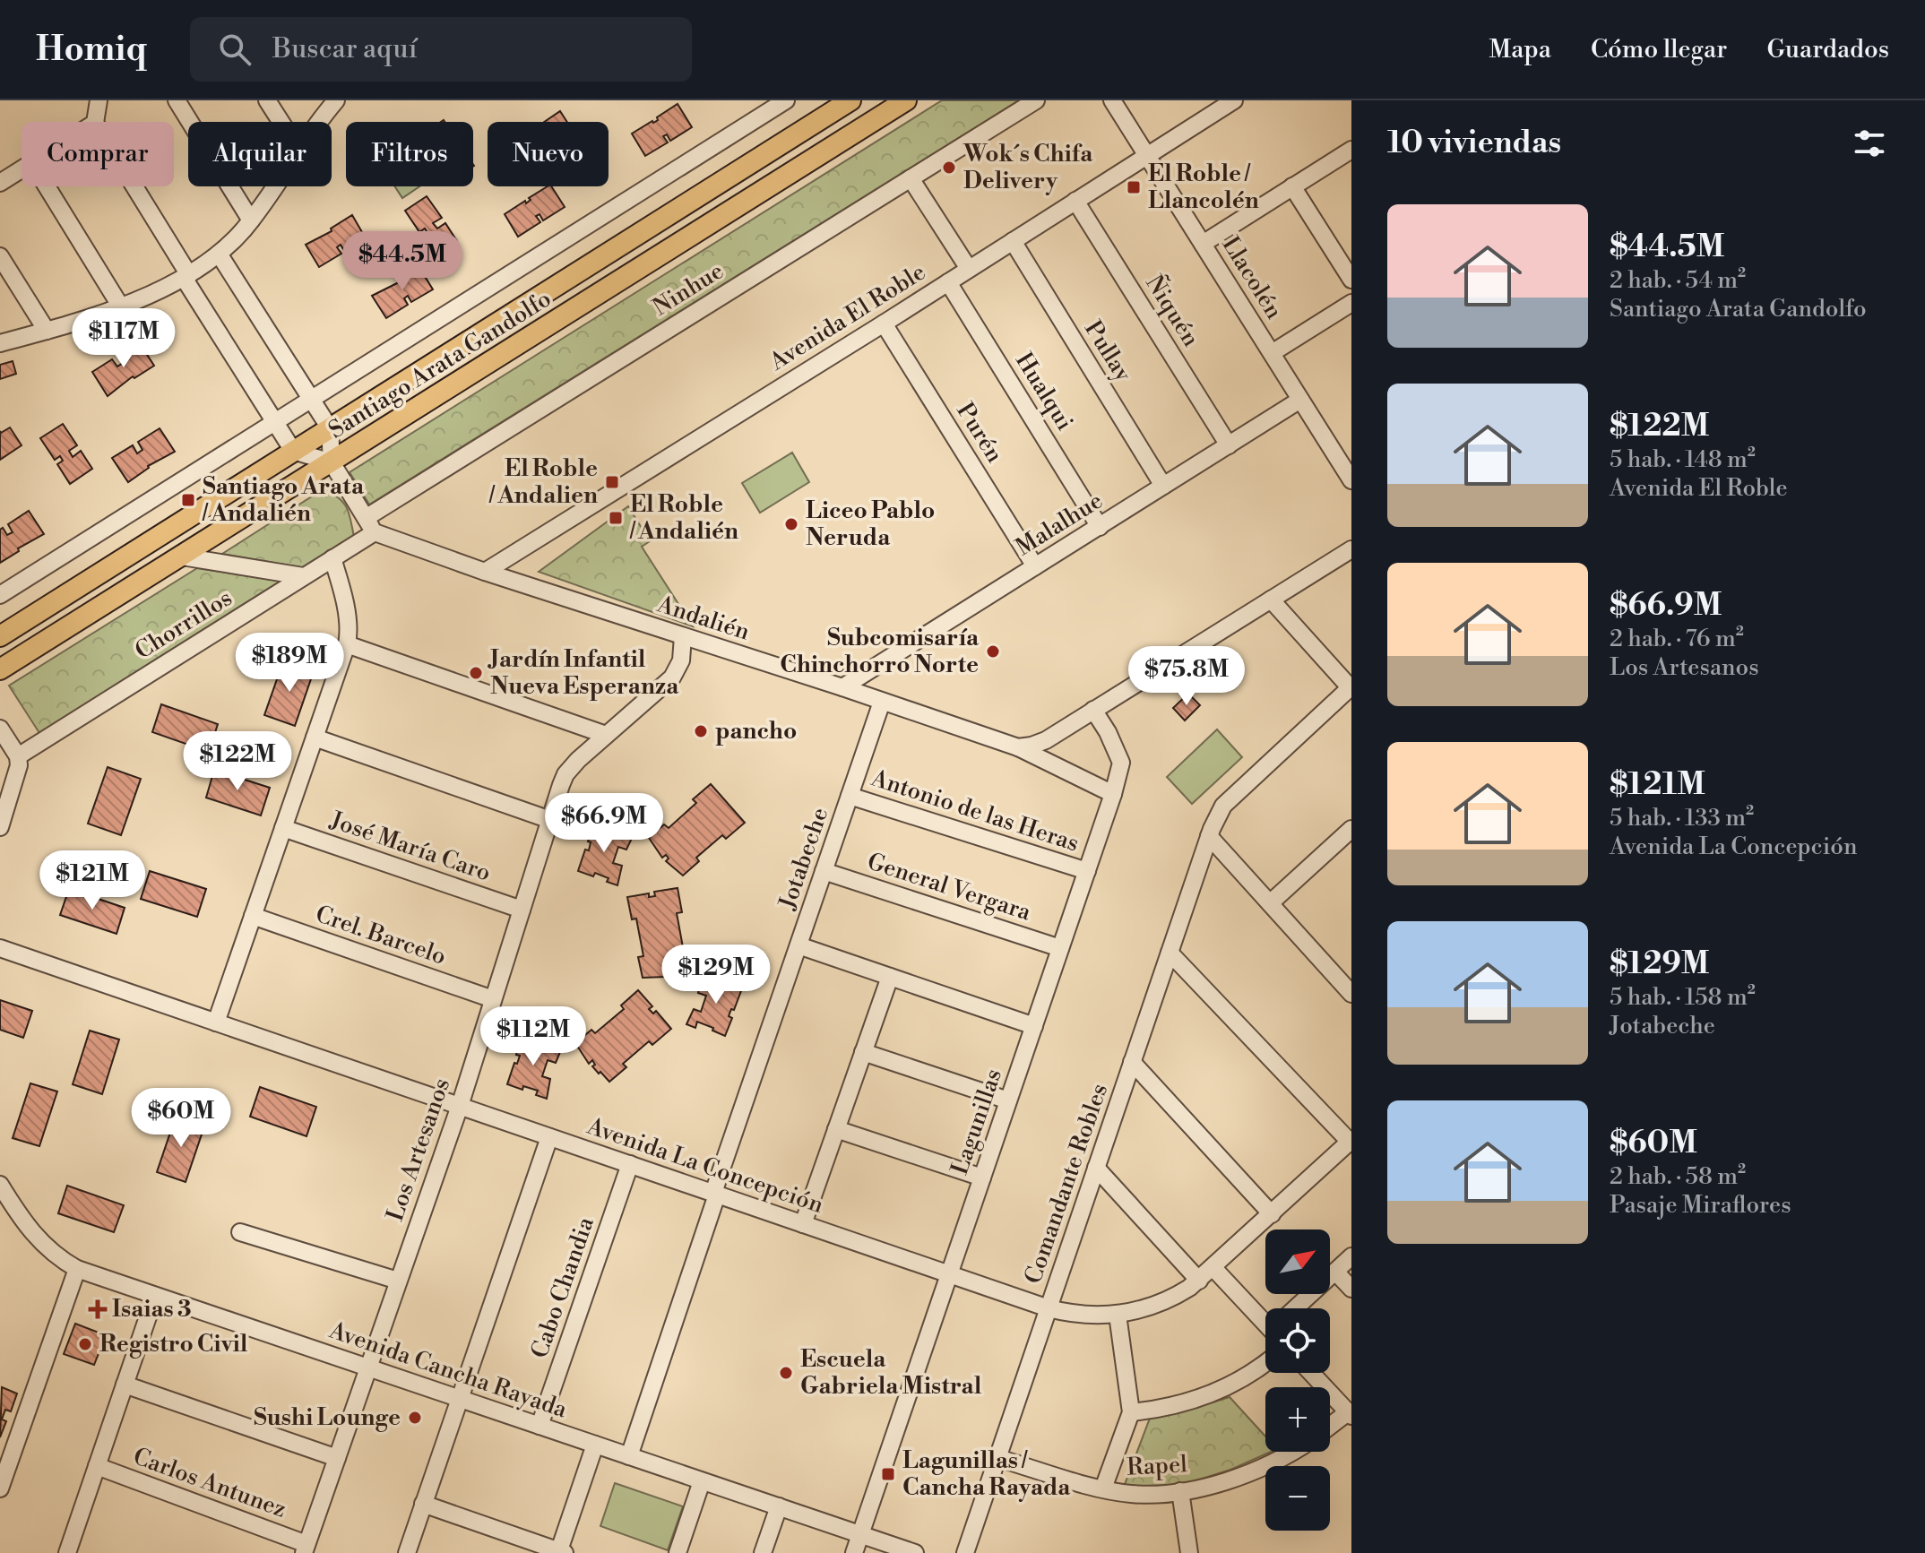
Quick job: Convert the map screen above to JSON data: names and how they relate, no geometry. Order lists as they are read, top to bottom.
{
  "streets": {
    "main road": ["Santiago Arata Gandolfo"],
    "street": [
      "Llacolén",
      "Ninhue",
      "Ñiquén",
      "Avenida El Roble",
      "Pullay",
      "Hualqui",
      "Purén",
      "Malalhue",
      "Andalién",
      "Chorrillos",
      "Antonio de las Heras",
      "José María Caro",
      "Jotabeche",
      "General Vergara",
      "Crel. Barcelo",
      "Lagunillas",
      "Los Artesanos",
      "Avenida La Concepción",
      "Comandante Robles",
      "Cabo Chandia",
      "Avenida Cancha Rayada",
      "Rapel",
      "Carlos Antunez"
    ]
  },
  "crossings": [
    ["Llacolén", "Avenida El Roble"],
    ["Llacolén", "Malalhue"],
    ["Ñiquén", "Avenida El Roble"],
    ["Ñiquén", "Malalhue"],
    ["Avenida El Roble", "Pullay"],
    ["Avenida El Roble", "Hualqui"],
    ["Avenida El Roble", "Purén"],
    ["Avenida El Roble", "Andalién"],
    ["Pullay", "Malalhue"],
    ["Hualqui", "Malalhue"],
    ["Purén", "Malalhue"],
    ["Malalhue", "Andalién"],
    ["Andalién", "Chorrillos"],
    ["Andalién", "Jotabeche"],
    ["Andalién", "Lagunillas"],
    ["Andalién", "Los Artesanos"],
    ["Antonio de las Heras", "Jotabeche"],
    ["Antonio de las Heras", "Lagunillas"],
    ["José María Caro", "Los Artesanos"],
    ["Jotabeche", "General Vergara"],
    ["Jotabeche", "Avenida La Concepción"],
    ["Jotabeche", "Avenida Cancha Rayada"],
    ["General Vergara", "Lagunillas"],
    ["Crel. Barcelo", "Los Artesanos"],
    ["Lagunillas", "Avenida La Concepción"],
    ["Lagunillas", "Avenida Cancha Rayada"],
    ["Los Artesanos", "Avenida La Concepción"],
    ["Los Artesanos", "Avenida Cancha Rayada"],
    ["Los Artesanos", "Carlos Antunez"],
    ["Avenida La Concepción", "Comandante Robles"],
    ["Avenida La Concepción", "Cabo Chandia"],
    ["Comandante Robles", "Rapel"],
    ["Cabo Chandia", "Avenida Cancha Rayada"]
  ],
  "places": {
    "other": [
      "Wok´s Chifa Delivery",
      "Liceo Pablo Neruda",
      "Subcomisaría Chinchorro Norte",
      "Jardín Infantil Nueva Esperanza",
      "pancho",
      "Registro Civil",
      "Escuela Gabriela Mistral",
      "Sushi Lounge"
    ],
    "transit": [
      "El Roble / Llancolén",
      "El Roble / Andalien",
      "Santiago Arata / Andalién",
      "El Roble / Andalién",
      "Lagunillas / Cancha Rayada"
    ],
    "health": ["Isaias 3"]
  },
  "north": "top right",
  "page": {
    "header": "Homiq",
    "search": "Buscar aquí",
    "nav": ["Mapa", "Cómo llegar", "Guardados"],
    "heading": "10 viviendas",
    "chip": [
      "Comprar",
      "Alquilar",
      "Filtros",
      "Nuevo"
    ],
    "list": [
      {
        "name": "$44.5M",
        "note": "2 hab. · 54 m² · Santiago Arata Gandolfo"
      },
      {
        "name": "$122M",
        "note": "5 hab. · 148 m² · Avenida El Roble"
      },
      {
        "name": "$66.9M",
        "note": "2 hab. · 76 m² · Los Artesanos"
      },
      {
        "name": "$121M",
        "note": "5 hab. · 133 m² · Avenida La Concepción"
      },
      {
        "name": "$129M",
        "note": "5 hab. · 158 m² · Jotabeche"
      },
      {
        "name": "$60M",
        "note": "2 hab. · 58 m² · Pasaje Miraflores"
      }
    ],
    "price": [
      "$44.5M",
      "$117M",
      "$189M",
      "$75.8M",
      "$122M",
      "$66.9M",
      "$121M",
      "$129M",
      "$112M",
      "$60M"
    ],
    "map_buttons": ["+", "−"]
  }
}
